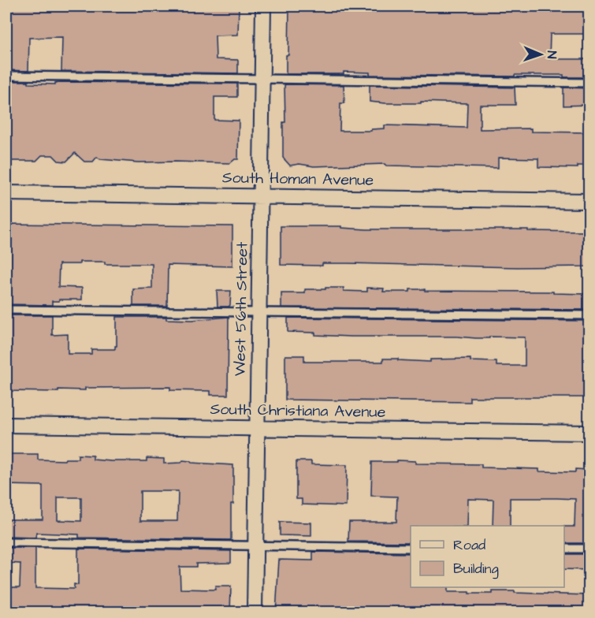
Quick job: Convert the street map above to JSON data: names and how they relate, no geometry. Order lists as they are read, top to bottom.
{
  "streets": {
    "street": ["South Homan Avenue", "West 56th Street", "South Christiana Avenue"]
  },
  "crossings": [
    ["South Homan Avenue", "West 56th Street"],
    ["West 56th Street", "South Christiana Avenue"]
  ],
  "legend": ["Road", "Building"],
  "north": "right"
}
